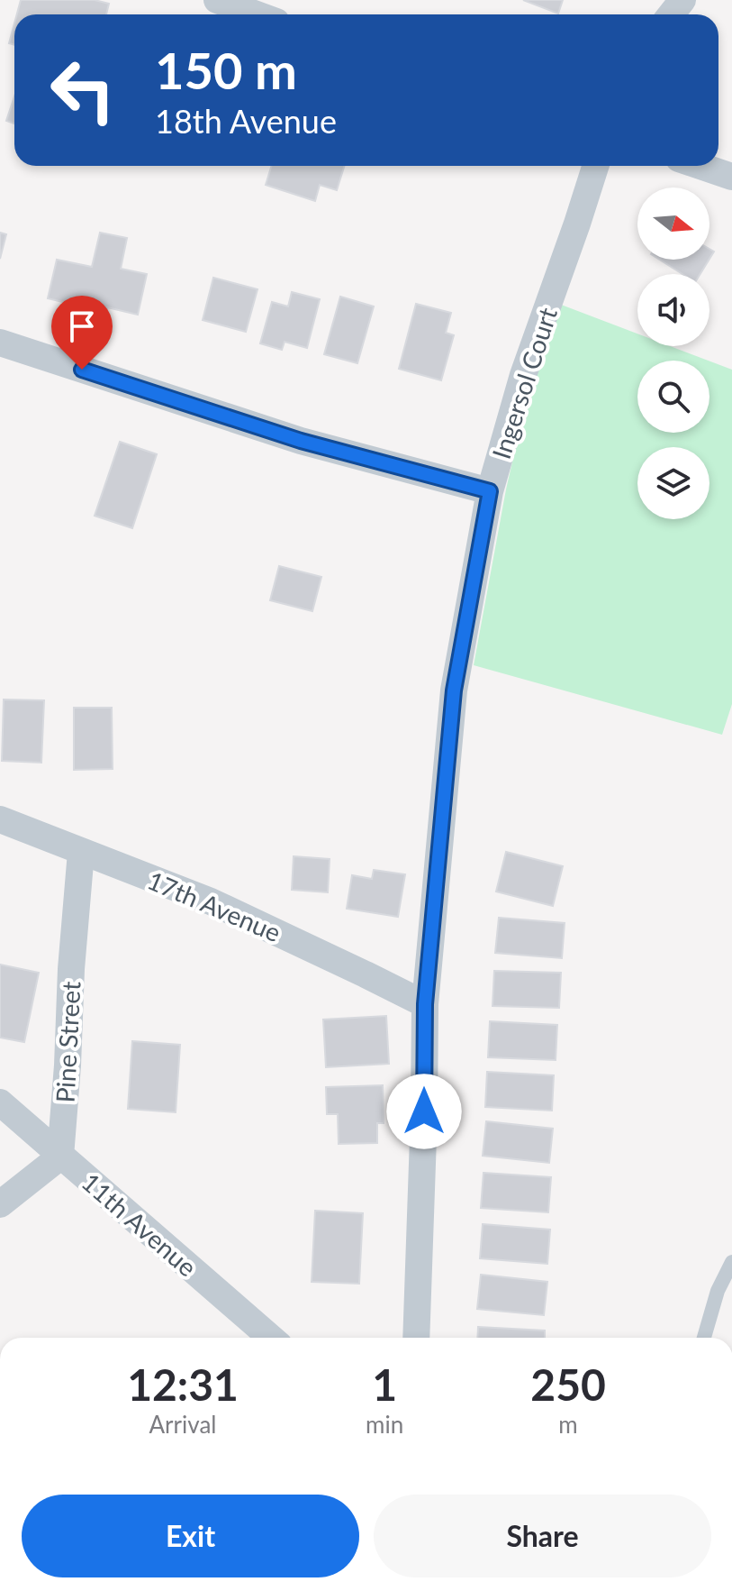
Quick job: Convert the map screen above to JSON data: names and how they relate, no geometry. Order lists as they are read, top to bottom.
{
  "streets": {
    "street": [
      "Ingersol Court",
      "17th Avenue",
      "Pine Street",
      "11th Avenue"
    ]
  },
  "crossings": [
    ["Ingersol Court", "17th Avenue"],
    ["17th Avenue", "Pine Street"],
    ["Pine Street", "11th Avenue"]
  ],
  "north": "right",
  "page": {
    "turn": ["150 m", "18th Avenue"],
    "eta": [
      "12:31",
      "Arrival",
      "1",
      "min",
      "250",
      "m"
    ],
    "buttons": ["Exit", "Share"]
  }
}
